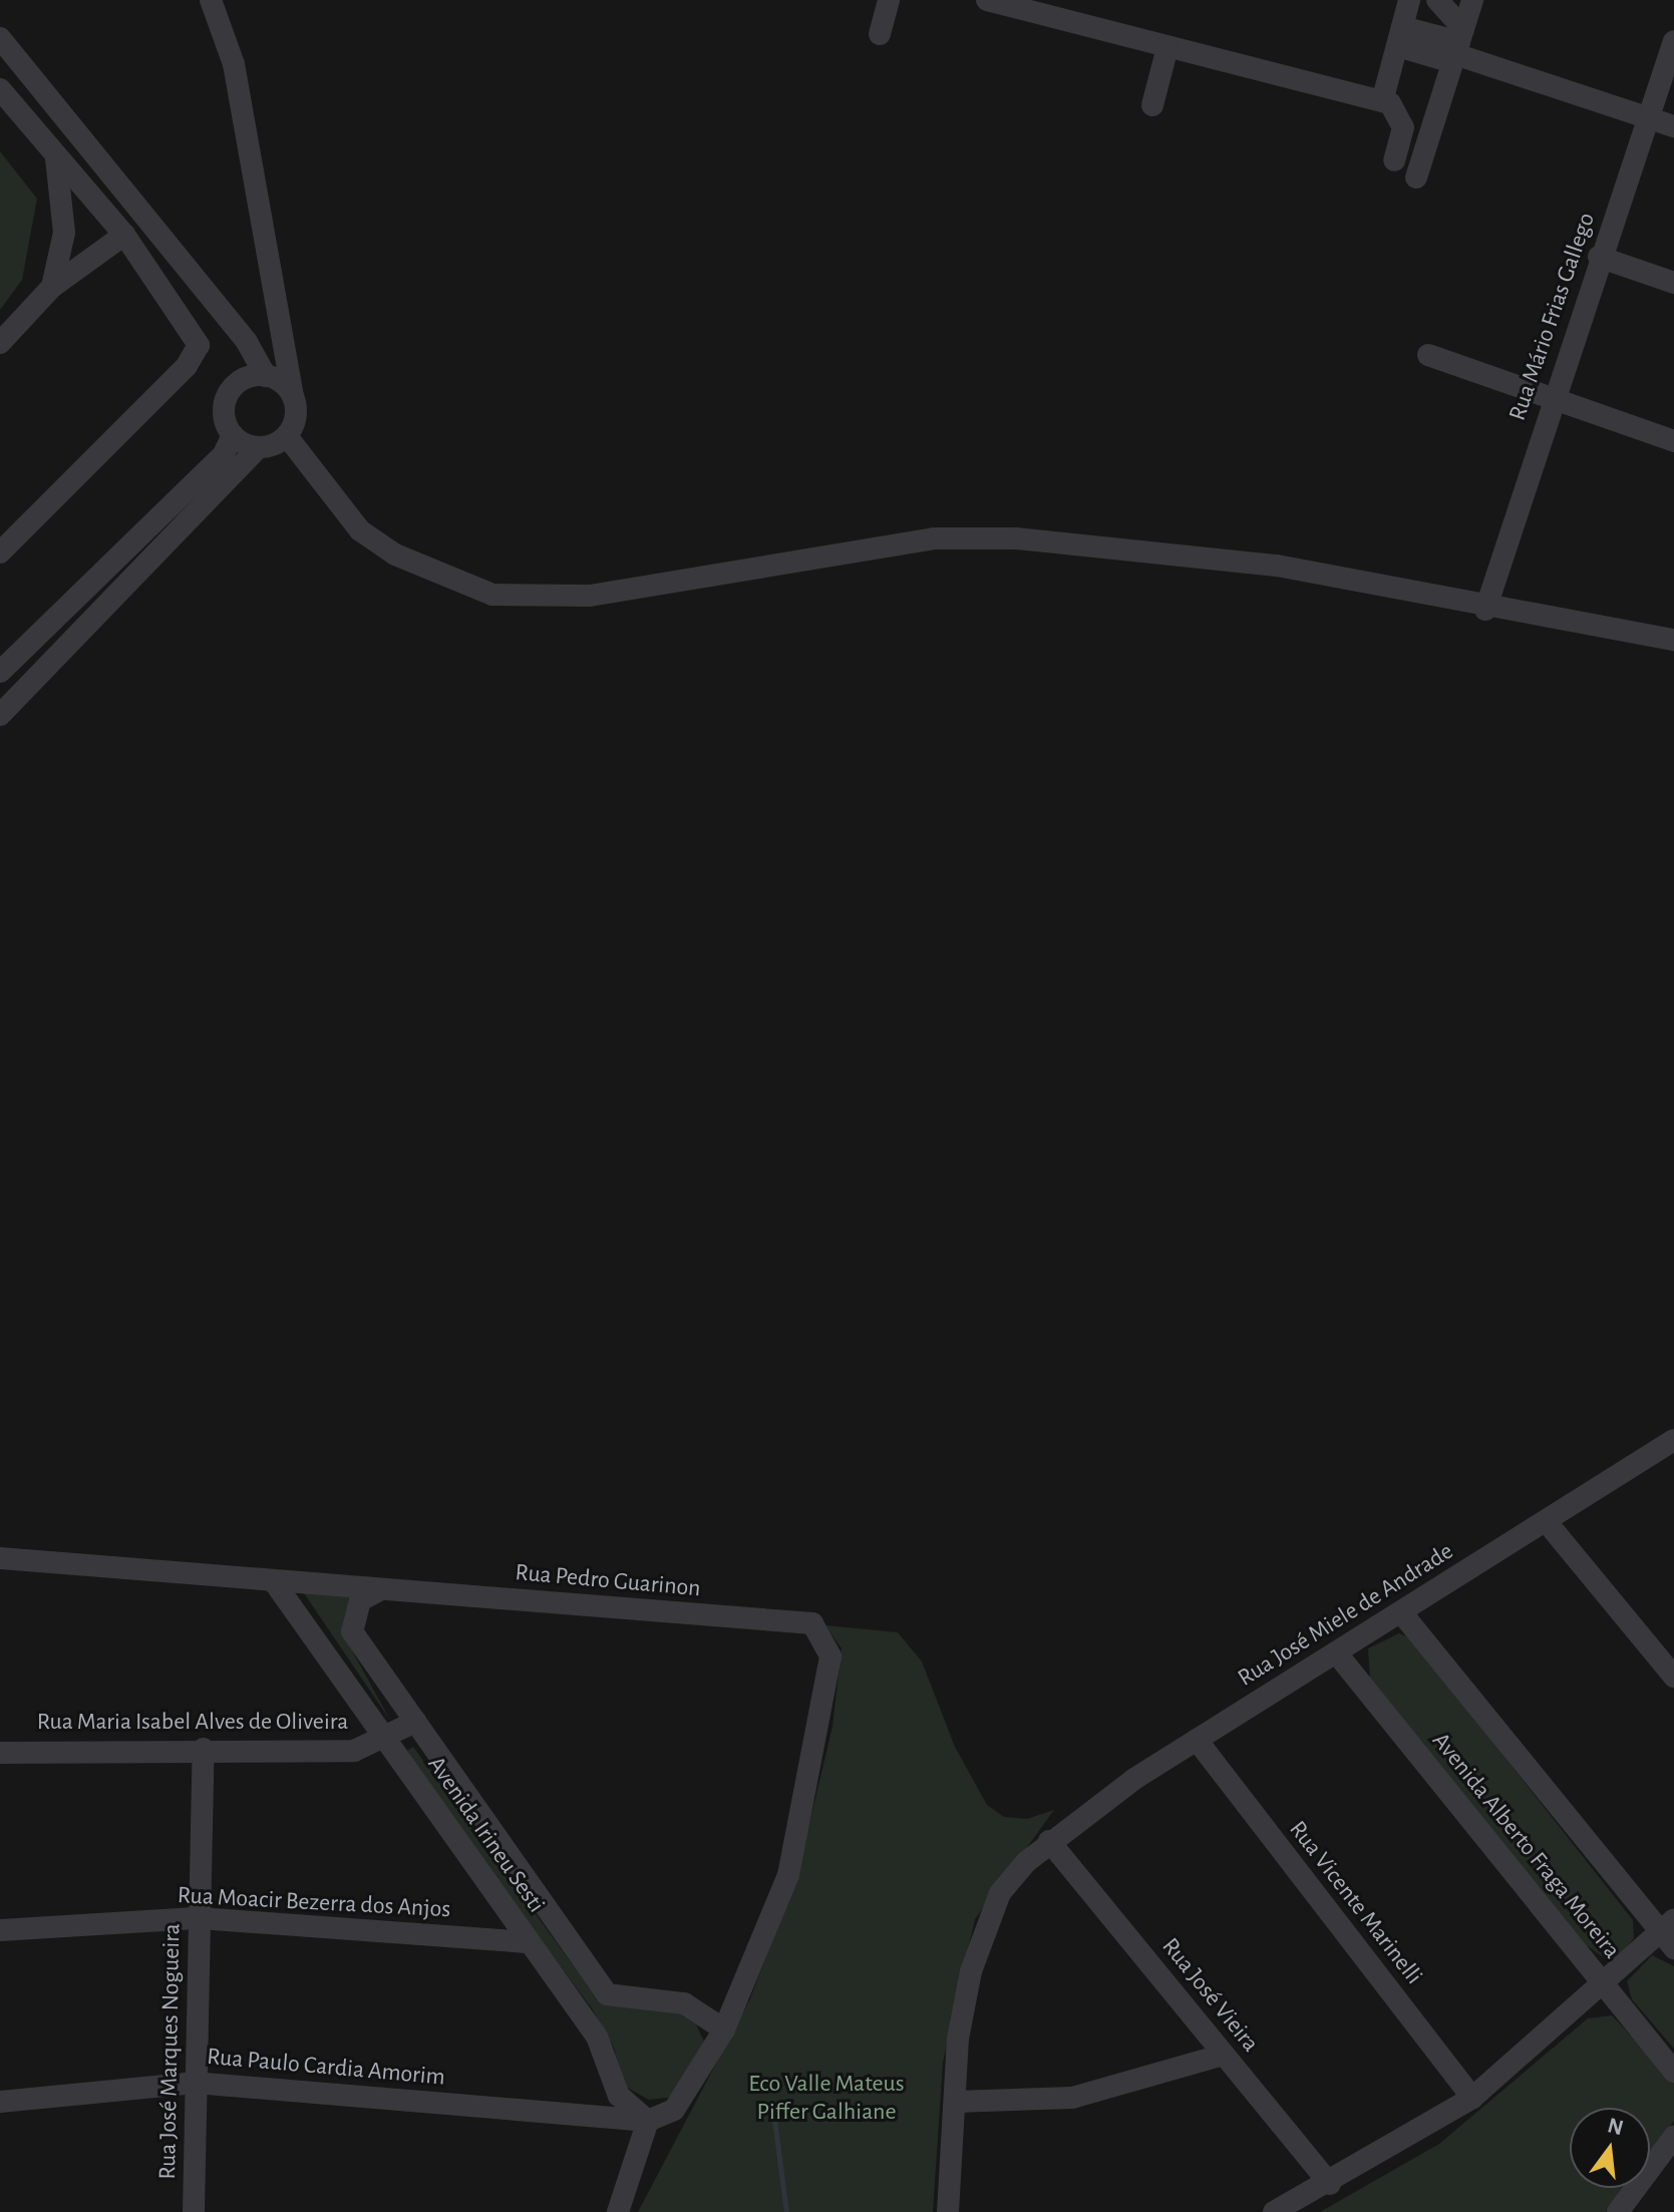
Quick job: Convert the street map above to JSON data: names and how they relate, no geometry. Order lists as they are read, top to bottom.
{
  "streets": {
    "street": [
      "Rua Mário Frias Gallego",
      "Rua Pedro Guarinon",
      "Rua José Miele de Andrade",
      "Rua Maria Isabel Alves de Oliveira",
      "Avenida Irineu Sesti",
      "Avenida Alberto Fraga Moreira",
      "Rua Moacir Bezerra dos Anjos",
      "Rua Vicente Marinelli",
      "Rua José Vieira",
      "Rua José Marques Nogueira",
      "Rua Paulo Cardia Amorim"
    ]
  },
  "crossings": [
    ["Rua Pedro Guarinon", "Avenida Irineu Sesti"],
    ["Rua José Miele de Andrade", "Avenida Alberto Fraga Moreira"],
    ["Rua José Miele de Andrade", "Rua Vicente Marinelli"],
    ["Rua José Miele de Andrade", "Rua José Vieira"],
    ["Rua Maria Isabel Alves de Oliveira", "Avenida Irineu Sesti"],
    ["Rua Maria Isabel Alves de Oliveira", "Rua José Marques Nogueira"],
    ["Avenida Irineu Sesti", "Rua Moacir Bezerra dos Anjos"],
    ["Avenida Irineu Sesti", "Rua Paulo Cardia Amorim"],
    ["Rua Moacir Bezerra dos Anjos", "Rua José Marques Nogueira"],
    ["Rua José Marques Nogueira", "Rua Paulo Cardia Amorim"]
  ],
  "parks": ["Eco Valle Mateus Piffer Galhiane"],
  "north": "top"
}
